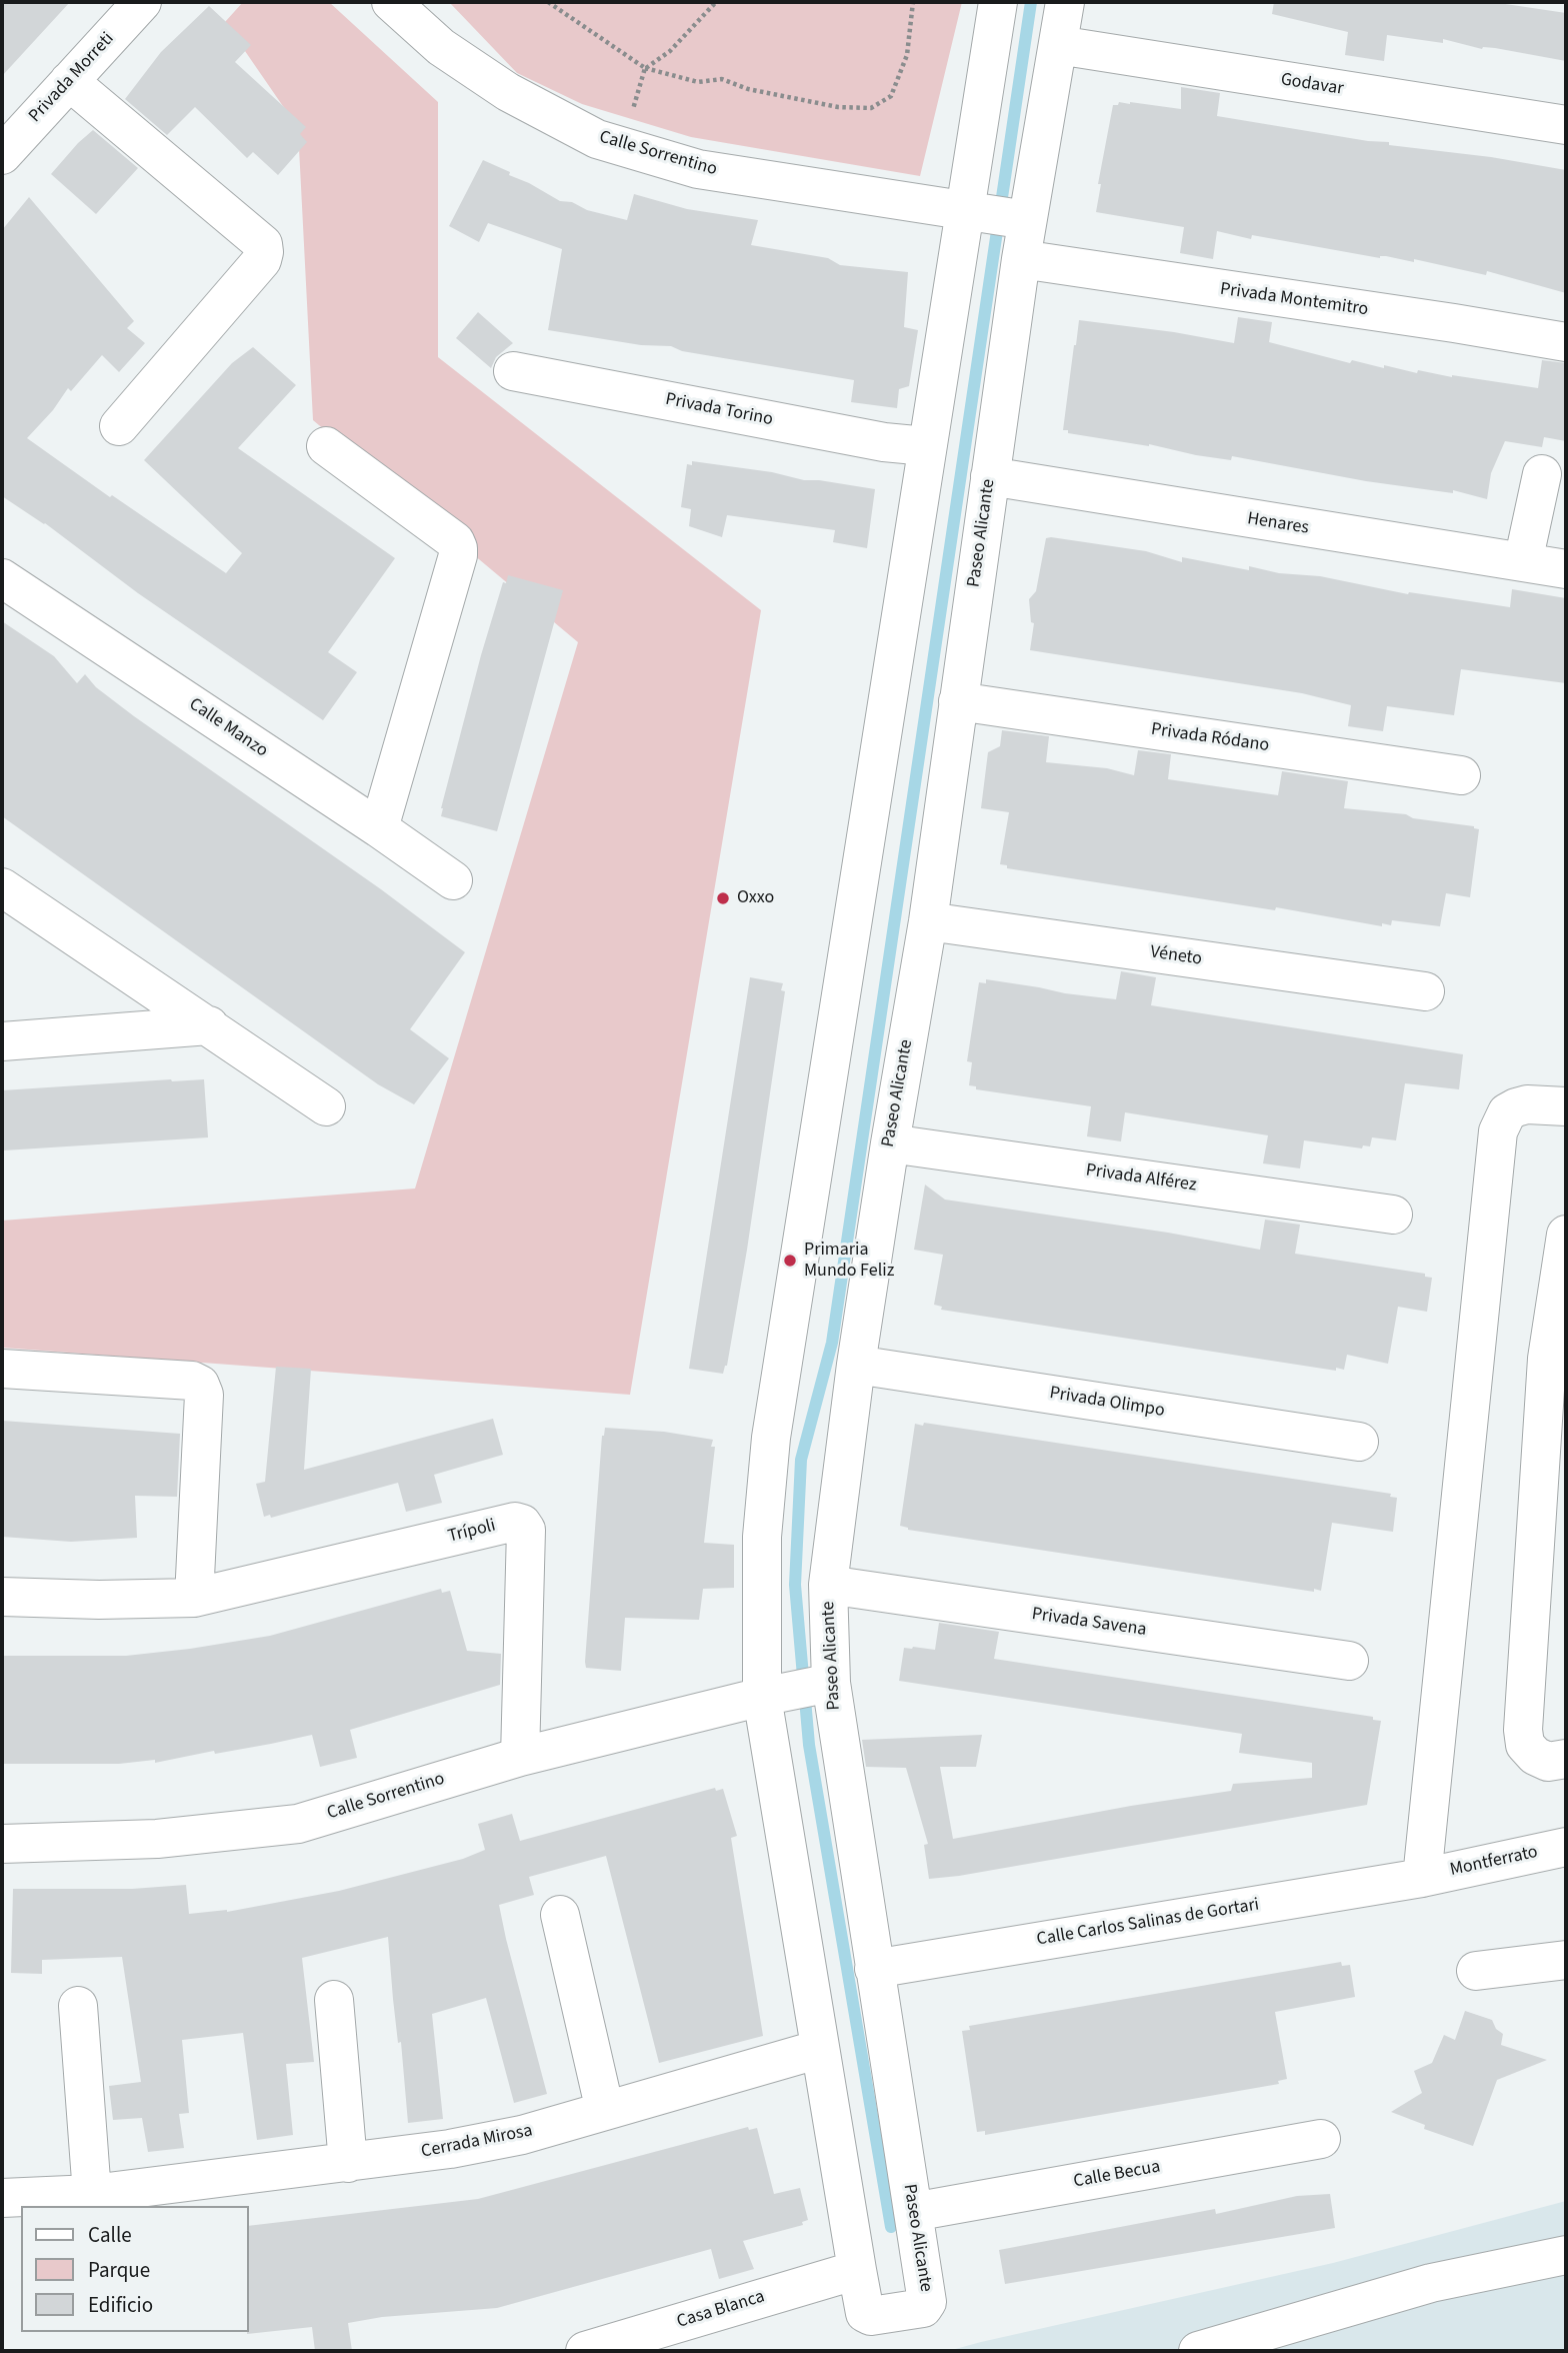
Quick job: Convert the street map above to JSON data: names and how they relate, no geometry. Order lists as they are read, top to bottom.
{
  "streets": {
    "street": [
      "Privada Morreti",
      "Godavar",
      "Calle Sorrentino",
      "Privada Montemitro",
      "Privada Torino",
      "Henares",
      "Paseo Alicante",
      "Calle Manzo",
      "Privada Ródano",
      "Véneto",
      "Privada Alférez",
      "Privada Olimpo",
      "Trípoli",
      "Privada Savena",
      "Montferrato",
      "Calle Carlos Salinas de Gortari",
      "Cerrada Mirosa",
      "Calle Becua",
      "Casa Blanca"
    ]
  },
  "crossings": [
    ["Godavar", "Paseo Alicante"],
    ["Calle Sorrentino", "Paseo Alicante"],
    ["Calle Sorrentino", "Trípoli"],
    ["Privada Montemitro", "Paseo Alicante"],
    ["Privada Torino", "Paseo Alicante"],
    ["Henares", "Paseo Alicante"],
    ["Paseo Alicante", "Privada Ródano"],
    ["Paseo Alicante", "Véneto"],
    ["Paseo Alicante", "Privada Alférez"],
    ["Paseo Alicante", "Privada Olimpo"],
    ["Paseo Alicante", "Privada Savena"],
    ["Paseo Alicante", "Calle Carlos Salinas de Gortari"],
    ["Paseo Alicante", "Cerrada Mirosa"],
    ["Paseo Alicante", "Calle Becua"],
    ["Paseo Alicante", "Casa Blanca"],
    ["Montferrato", "Calle Carlos Salinas de Gortari"]
  ],
  "places": ["Oxxo", "Primaria Mundo Feliz"],
  "legend": ["Calle", "Parque", "Edificio"]
}
